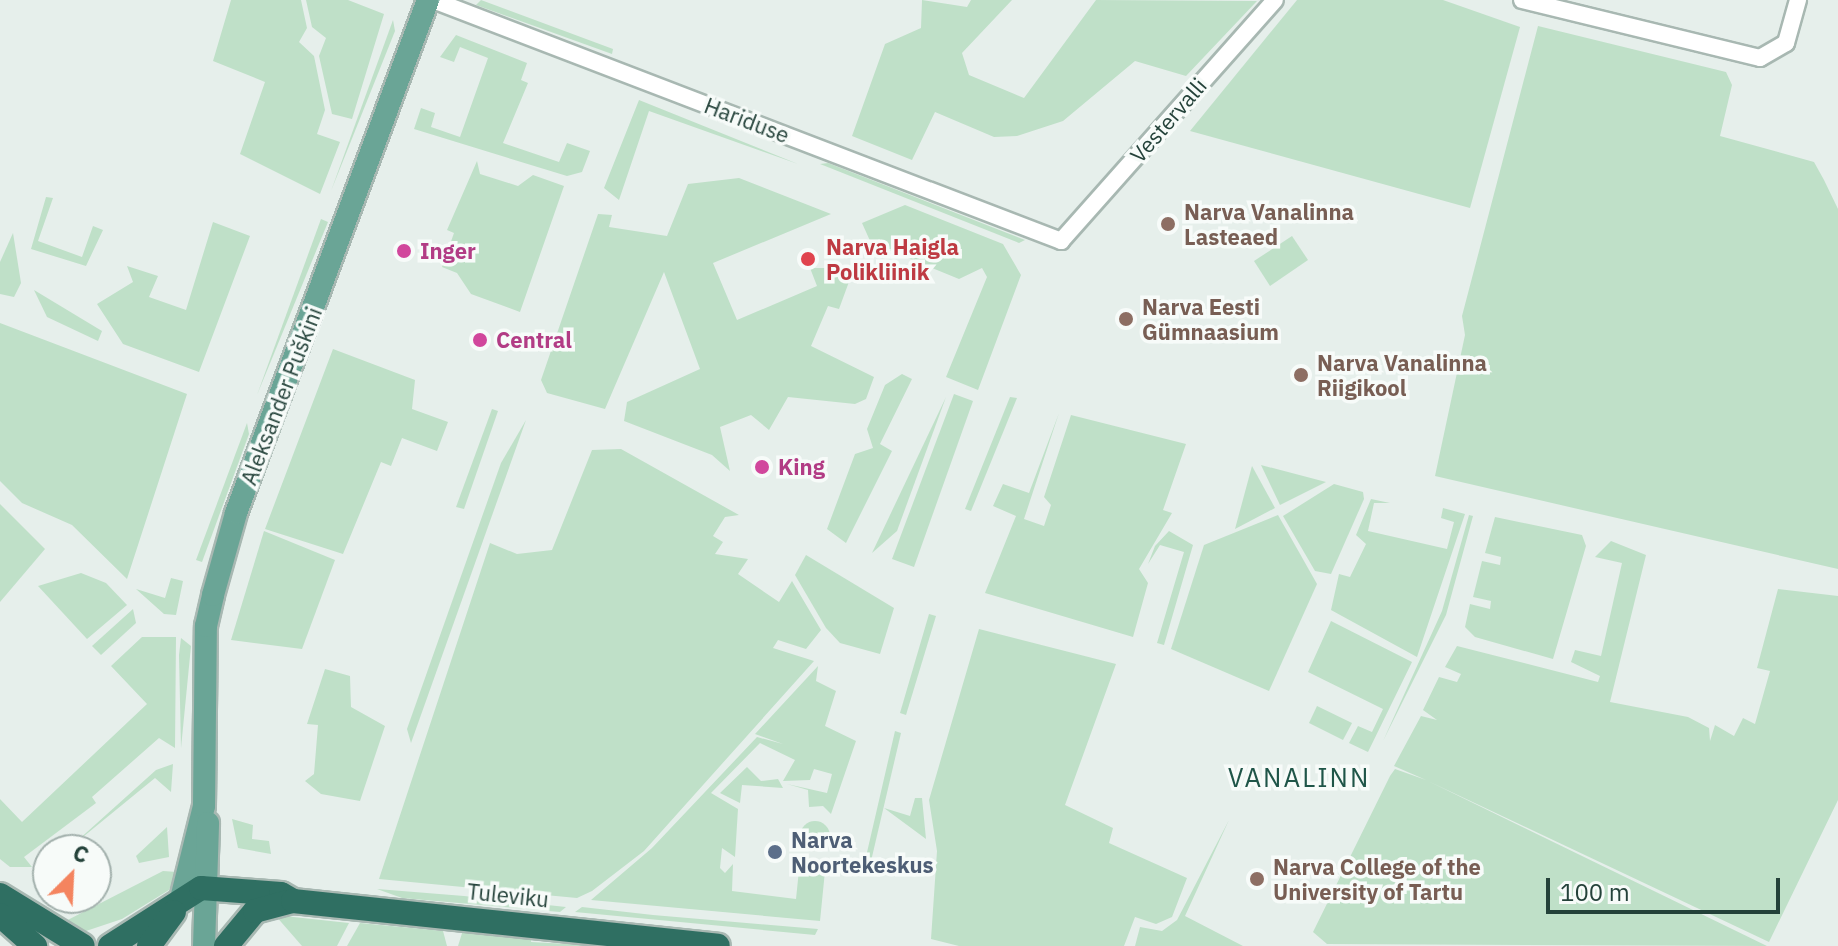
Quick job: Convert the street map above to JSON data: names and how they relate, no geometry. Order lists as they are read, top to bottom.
{
  "streets": {
    "highway": ["Tuleviku"],
    "main road": ["Aleksander Puškini"],
    "street": ["Hariduse", "Vestervalli"]
  },
  "crossings": [
    ["Hariduse", "Vestervalli"],
    ["Hariduse", "Aleksander Puškini"],
    ["Aleksander Puškini", "Tuleviku"]
  ],
  "districts": ["VANALINN"],
  "places": [
    "Narva Vanalinna Lasteaed",
    "Inger",
    "Narva Haigla Polikliinik",
    "Narva Eesti Gümnaasium",
    "Central",
    "Narva Vanalinna Riigikool",
    "King",
    "Narva Noortekeskus",
    "Narva College of the University of Tartu"
  ],
  "scale_bar": "100 m",
  "north": "top right"
}
